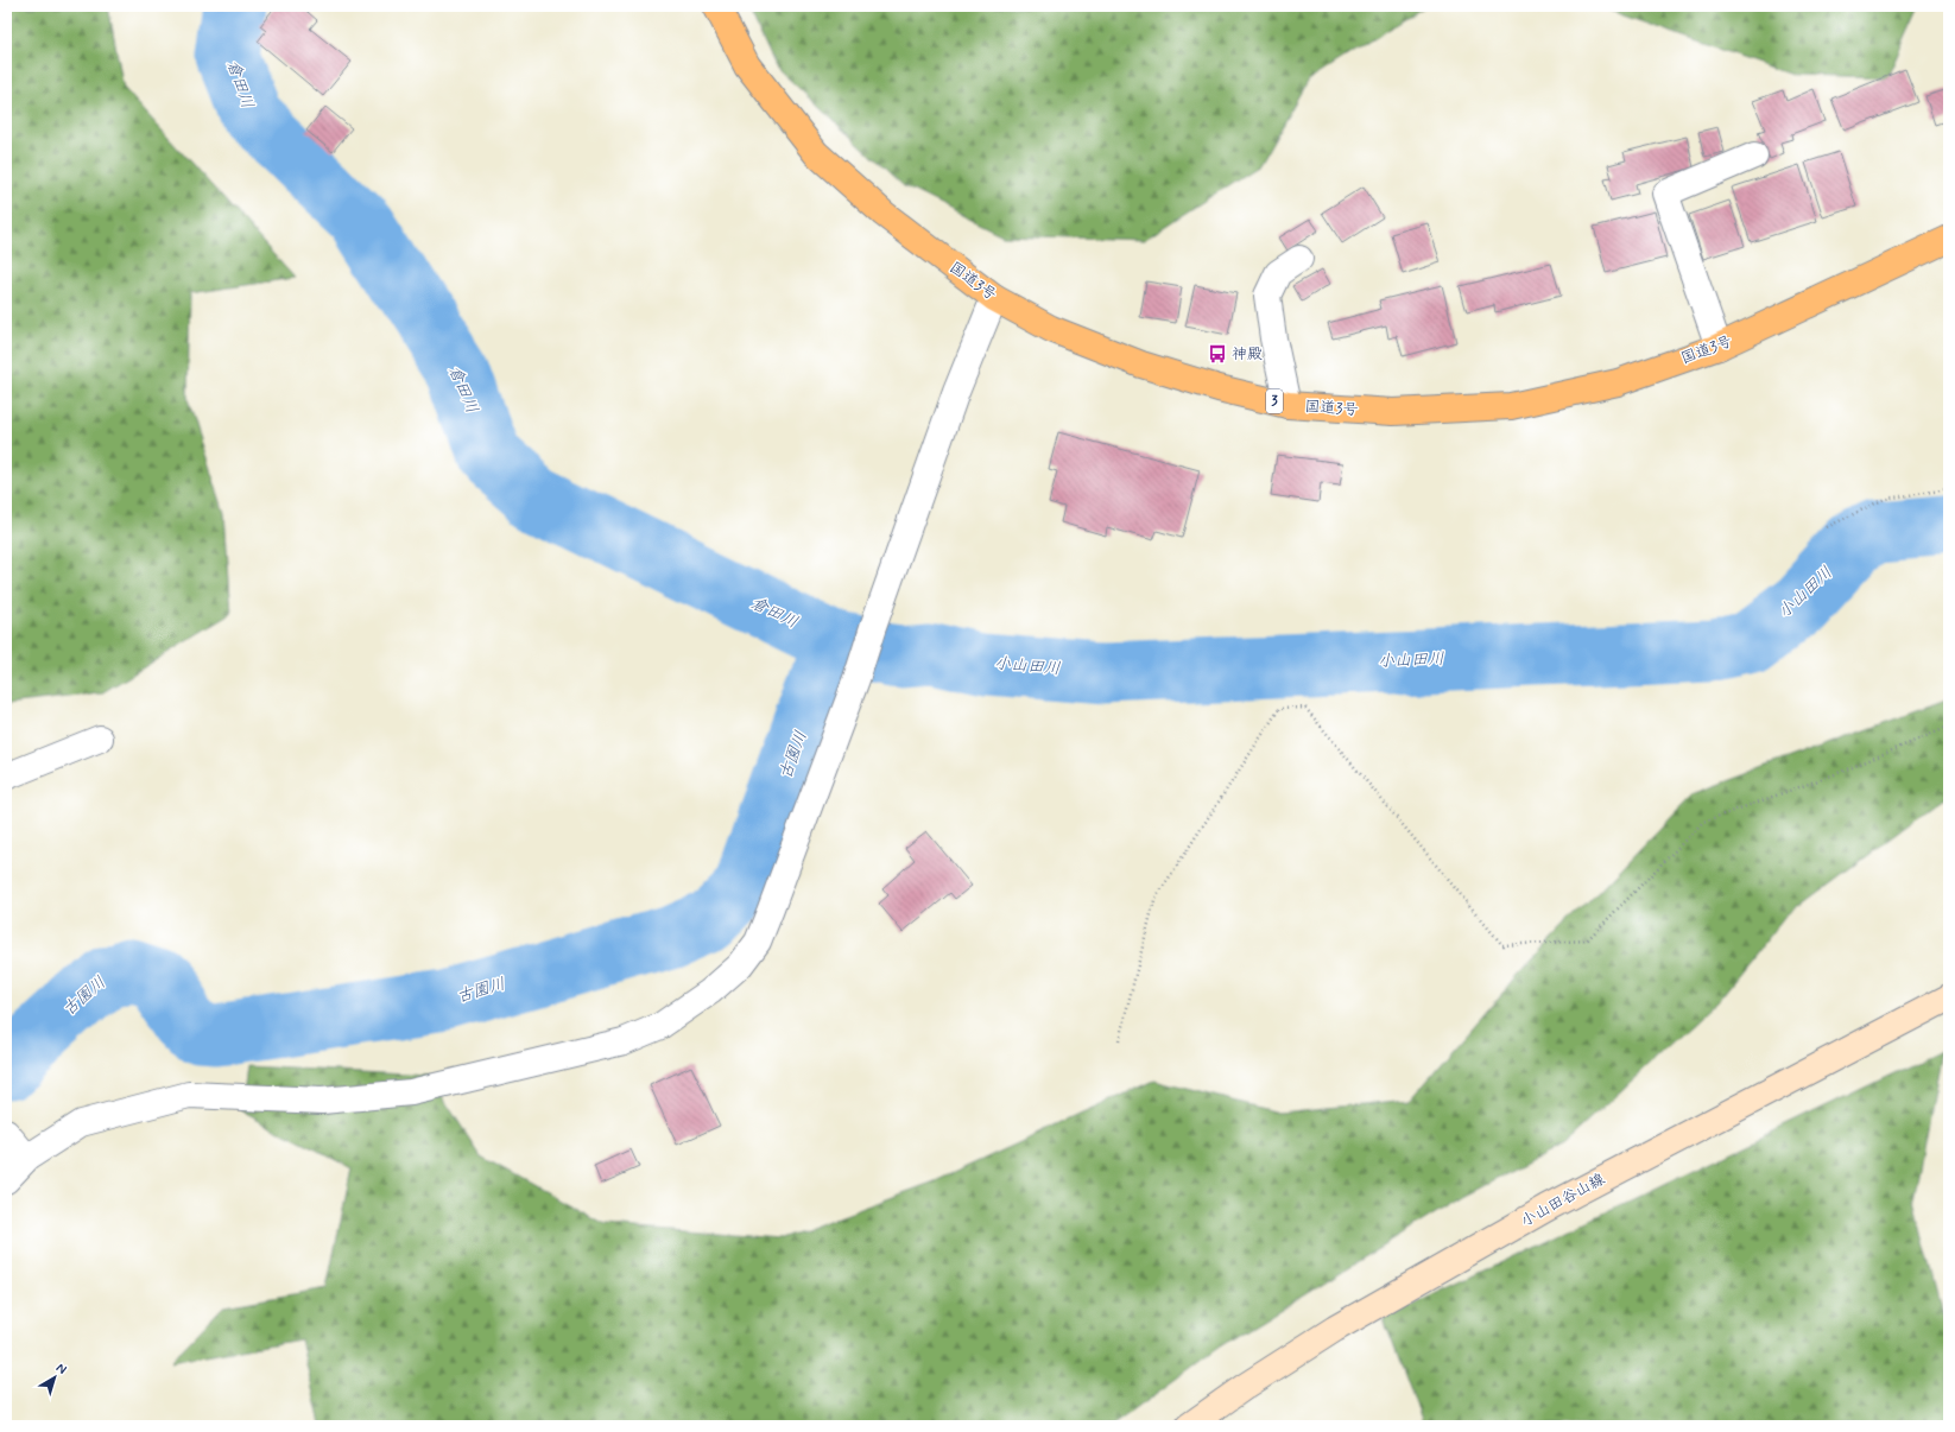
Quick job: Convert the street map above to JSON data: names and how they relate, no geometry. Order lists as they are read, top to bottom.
{
  "streets": {
    "highway": ["国道3号", "3"],
    "main road": ["小山田谷山線"]
  },
  "water": ["倉田川", "小山田川", "古園川"],
  "places": {
    "bus stop": ["神殿"]
  },
  "north": "top right"
}
